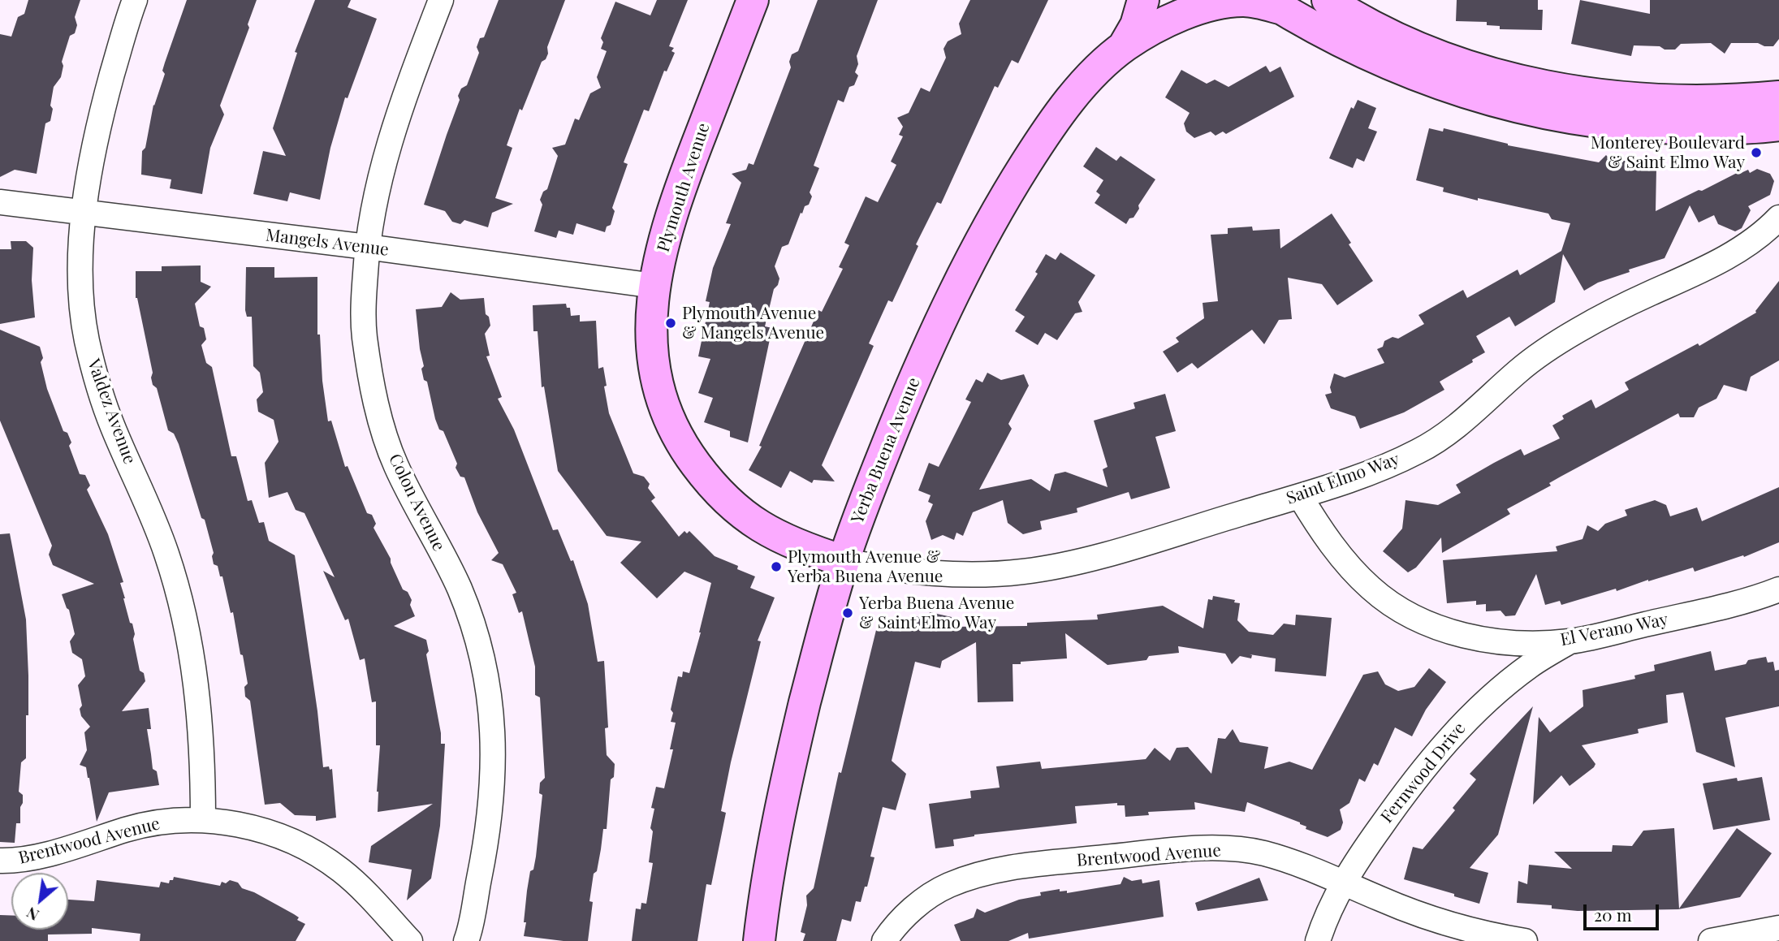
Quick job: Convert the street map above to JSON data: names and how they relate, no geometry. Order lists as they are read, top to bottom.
{
  "streets": {
    "street": [
      "Plymouth Avenue",
      "Mangels Avenue",
      "Valdez Avenue",
      "Yerba Buena Avenue",
      "Saint Elmo Way",
      "Colon Avenue",
      "El Verano Way",
      "Fernwood Drive",
      "Brentwood Avenue"
    ]
  },
  "crossings": [
    ["Plymouth Avenue", "Mangels Avenue"],
    ["Plymouth Avenue", "Yerba Buena Avenue"],
    ["Plymouth Avenue", "Saint Elmo Way"],
    ["Mangels Avenue", "Valdez Avenue"],
    ["Mangels Avenue", "Colon Avenue"],
    ["Valdez Avenue", "Brentwood Avenue"],
    ["Yerba Buena Avenue", "Saint Elmo Way"],
    ["Saint Elmo Way", "El Verano Way"],
    ["El Verano Way", "Fernwood Drive"],
    ["Fernwood Drive", "Brentwood Avenue"]
  ],
  "places": [
    "Monterey Boulevard & Saint Elmo Way",
    "Plymouth Avenue & Mangels Avenue",
    "Plymouth Avenue & Yerba Buena Avenue",
    "Yerba Buena Avenue & Saint Elmo Way"
  ],
  "scale_bar": "20 m",
  "north": "bottom left"
}
